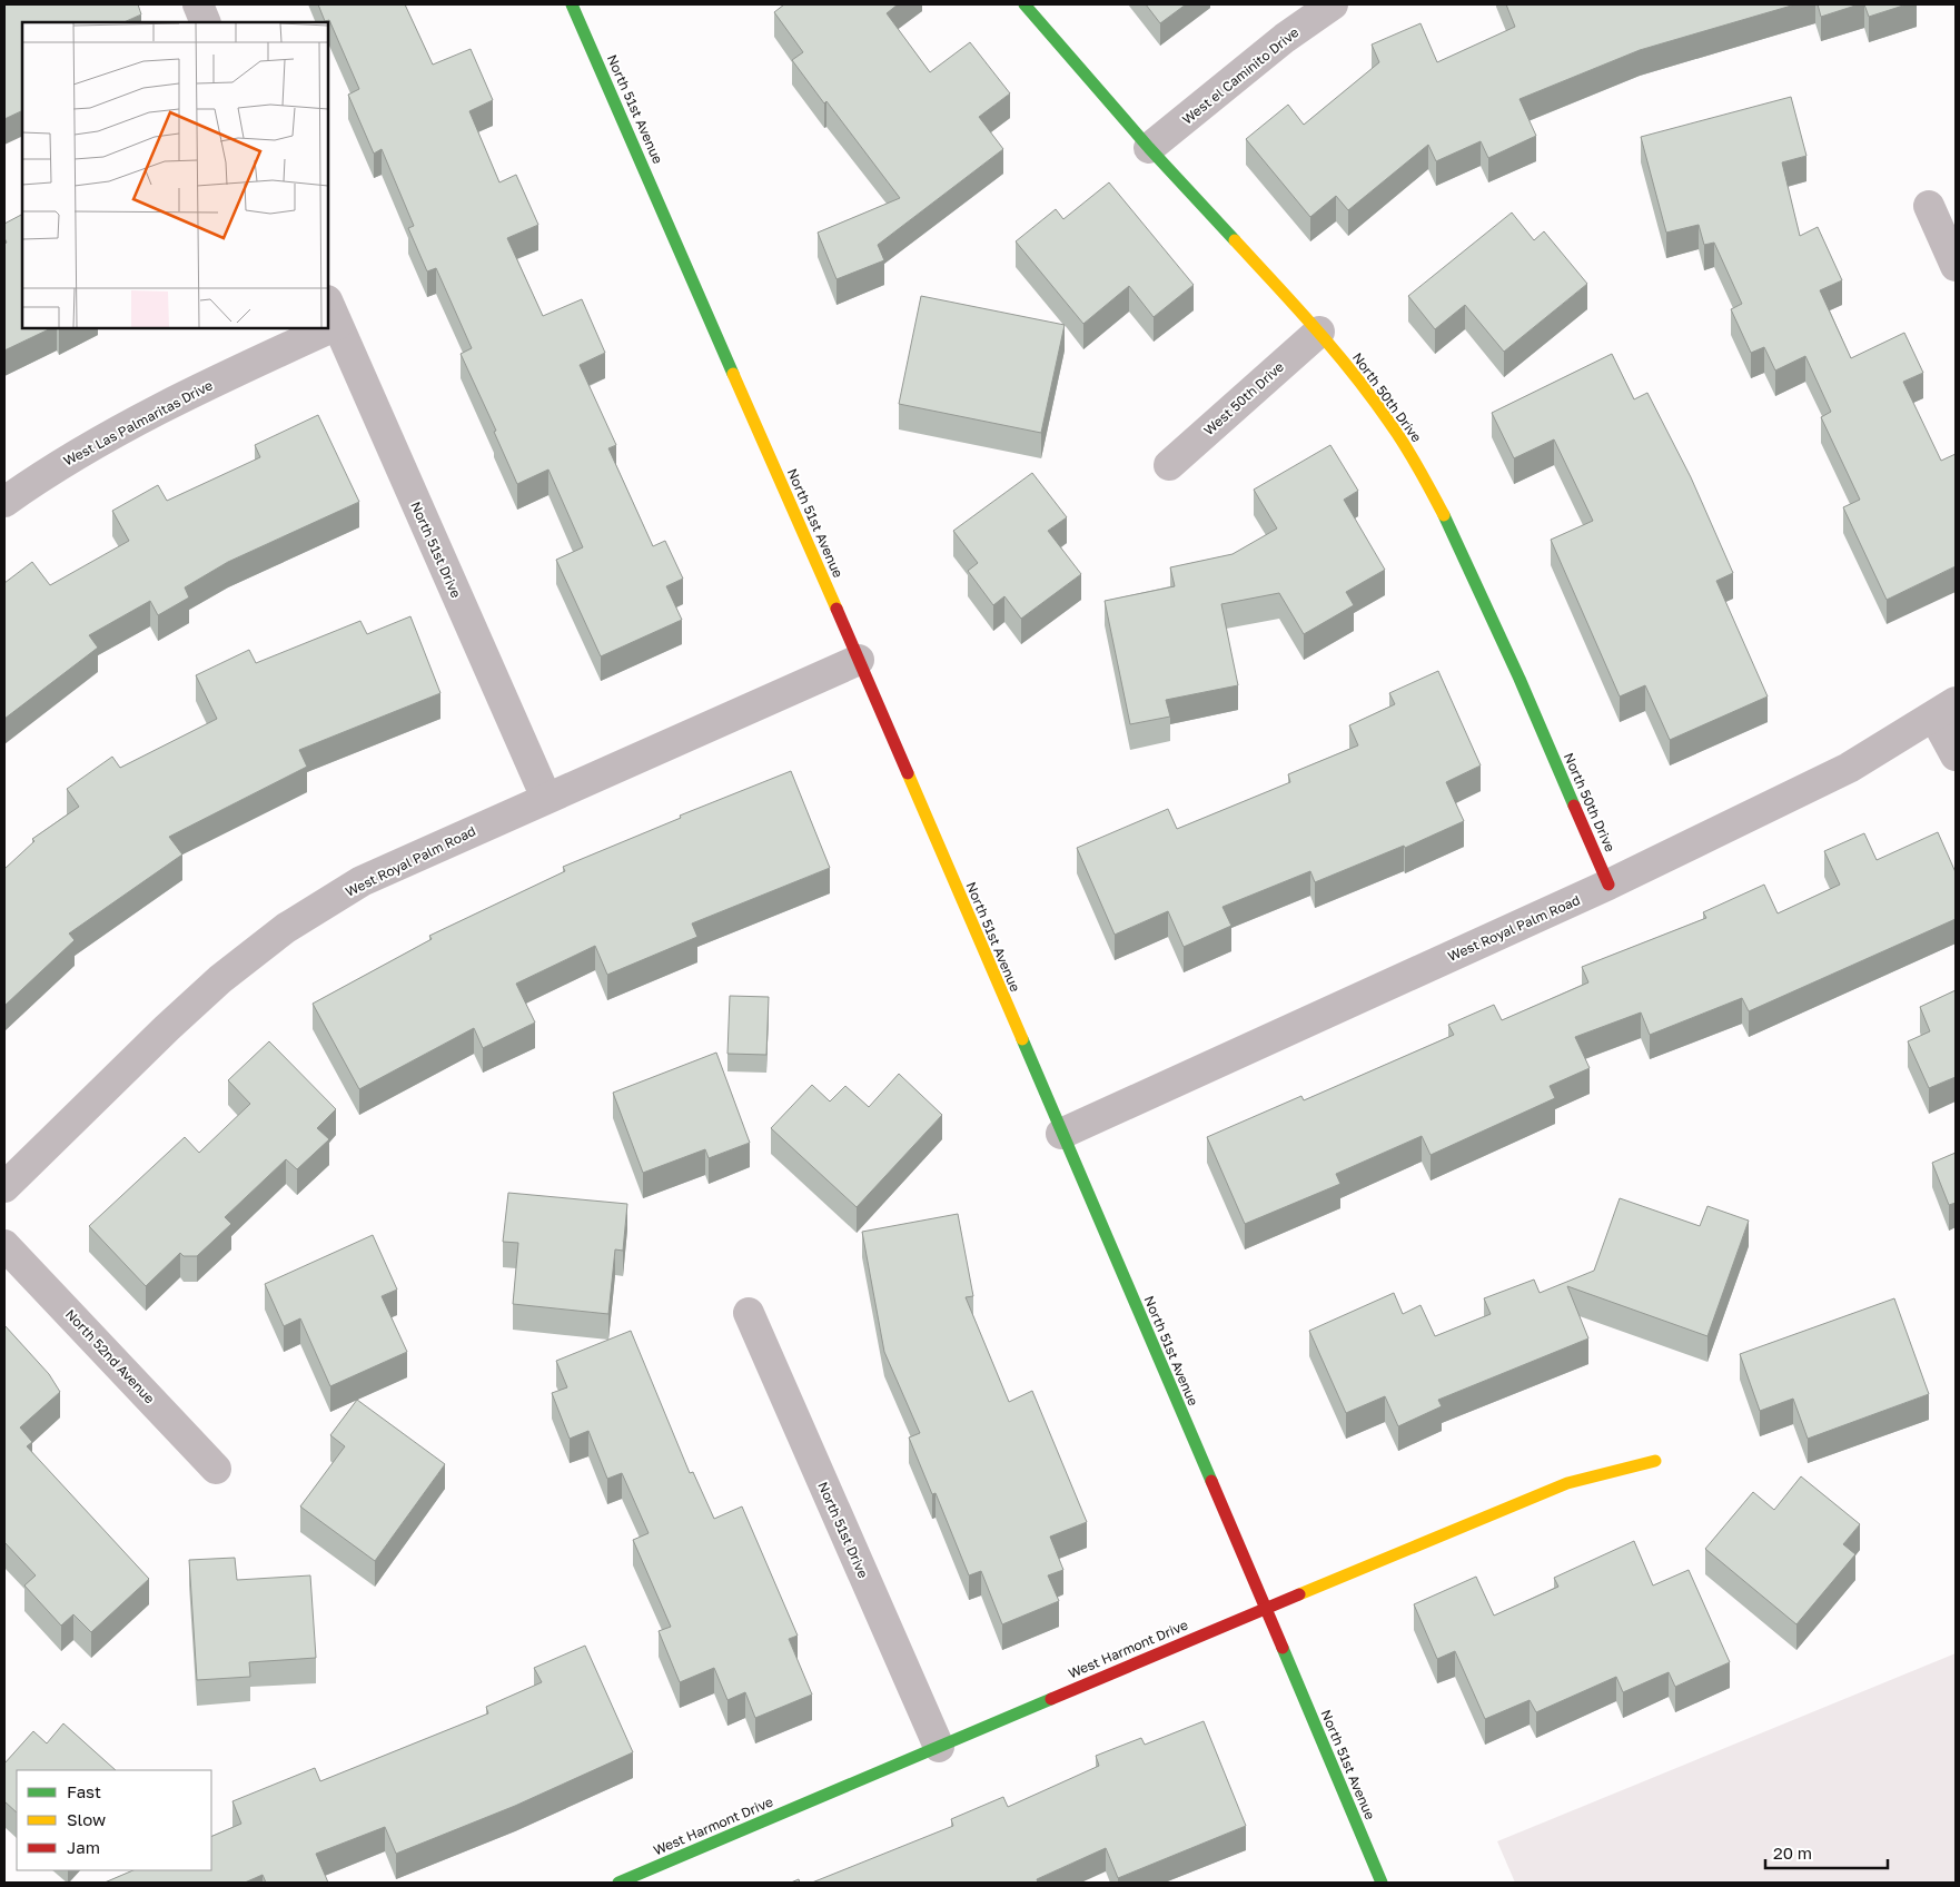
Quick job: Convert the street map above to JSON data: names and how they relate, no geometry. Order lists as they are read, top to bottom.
{
  "streets": {
    "street": [
      "West el Caminito Drive",
      "North 51st Avenue",
      "North 50th Drive",
      "West 50th Drive",
      "West Las Palmaritas Drive",
      "North 51st Drive",
      "West Royal Palm Road",
      "North 52nd Avenue",
      "West Harmont Drive"
    ]
  },
  "crossings": [
    ["West el Caminito Drive", "North 50th Drive"],
    ["North 51st Avenue", "West Royal Palm Road"],
    ["North 51st Avenue", "West Harmont Drive"],
    ["North 50th Drive", "West 50th Drive"],
    ["North 50th Drive", "West Royal Palm Road"],
    ["North 51st Drive", "West Royal Palm Road"],
    ["North 51st Drive", "West Harmont Drive"]
  ],
  "legend": ["Fast", "Slow", "Jam"],
  "scale_bar": "20 m"
}
